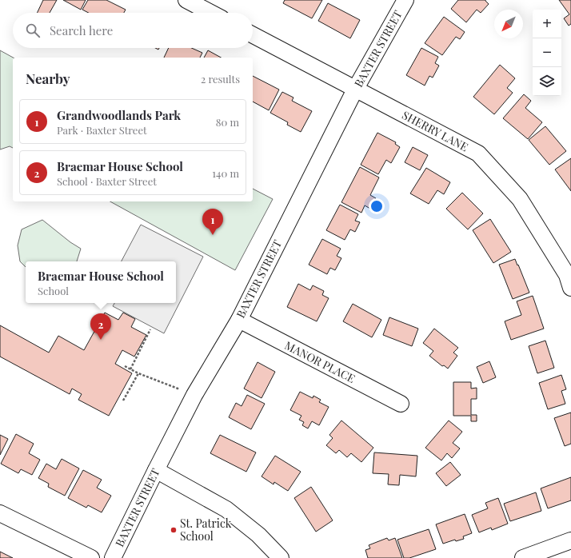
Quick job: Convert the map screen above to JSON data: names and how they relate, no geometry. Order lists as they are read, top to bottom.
{
  "streets": {
    "street": ["BAXTER STREET", "SHERRY LANE", "MANOR PLACE"]
  },
  "crossings": [
    ["BAXTER STREET", "SHERRY LANE"],
    ["BAXTER STREET", "MANOR PLACE"]
  ],
  "places": ["St. Patrick School"],
  "north": "bottom left",
  "page": {
    "map_buttons": ["+", "−"],
    "search": "Search here",
    "heading": ["Nearby", "2 results"],
    "list": [
      {
        "mark": "1",
        "name": "Grandwoodlands Park",
        "note": "Park · Baxter Street",
        "value": "80 m"
      },
      {
        "mark": "2",
        "name": "Braemar House School",
        "note": "School · Baxter Street",
        "value": "140 m"
      }
    ],
    "pins": ["1", "2"],
    "popup": ["Braemar House School", "School"]
  }
}
